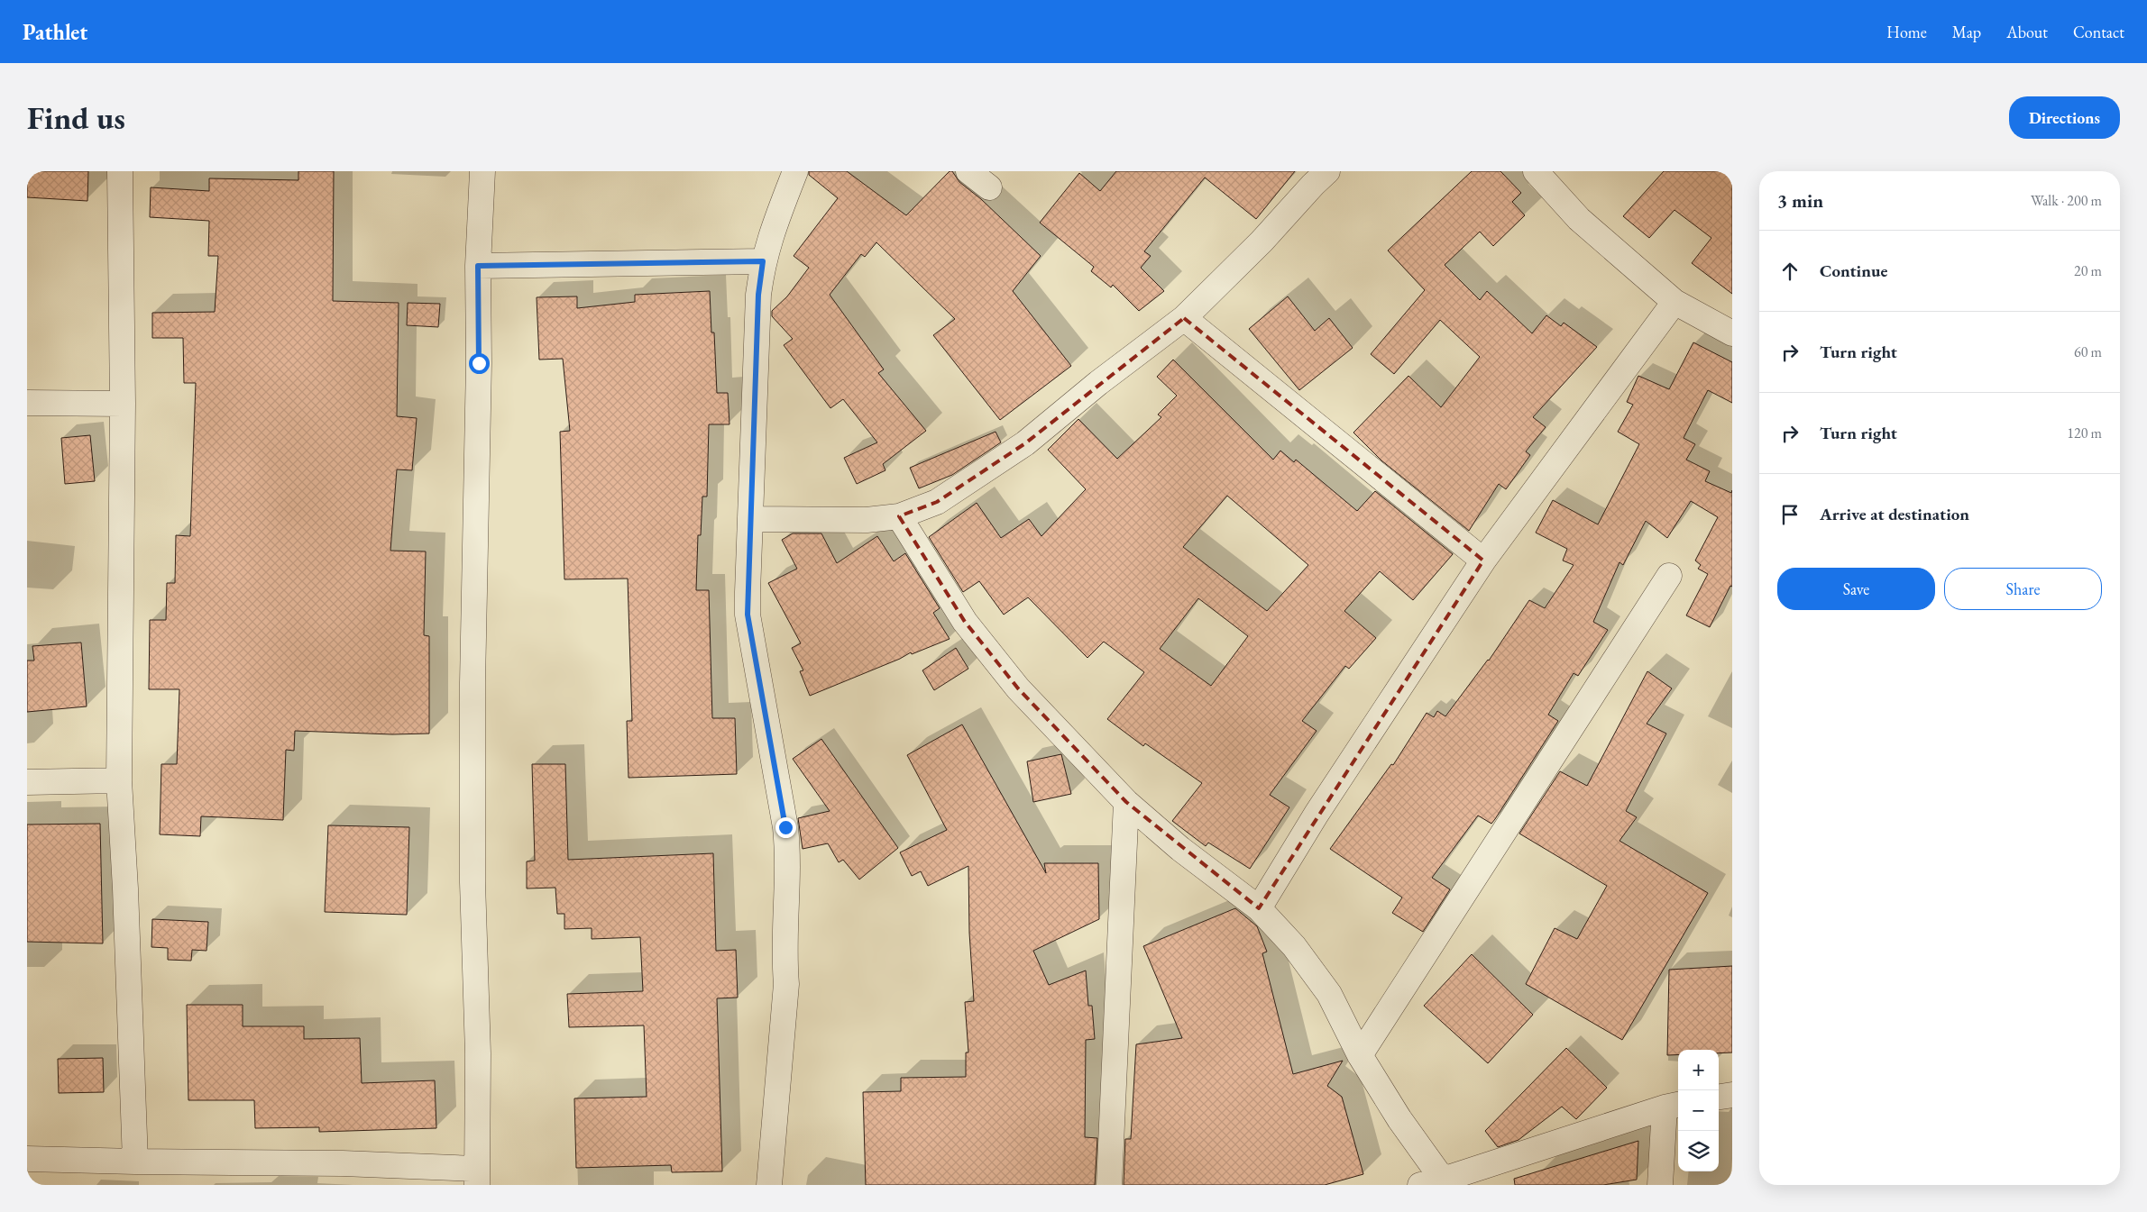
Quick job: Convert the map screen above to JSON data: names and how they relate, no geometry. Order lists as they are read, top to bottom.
{
  "page": {
    "header": "Pathlet",
    "nav": [
      "Home",
      "Map",
      "About",
      "Contact"
    ],
    "buttons": [
      "Directions",
      ["Save", "Share"]
    ],
    "title": "Find us",
    "heading": ["3 min", "Walk · 200 m"],
    "list": [
      ["Continue", "20 m"],
      ["Turn right", "60 m"],
      ["Turn right", "120 m"],
      "Arrive at destination"
    ],
    "map_buttons": ["+", "−"]
  }
}
